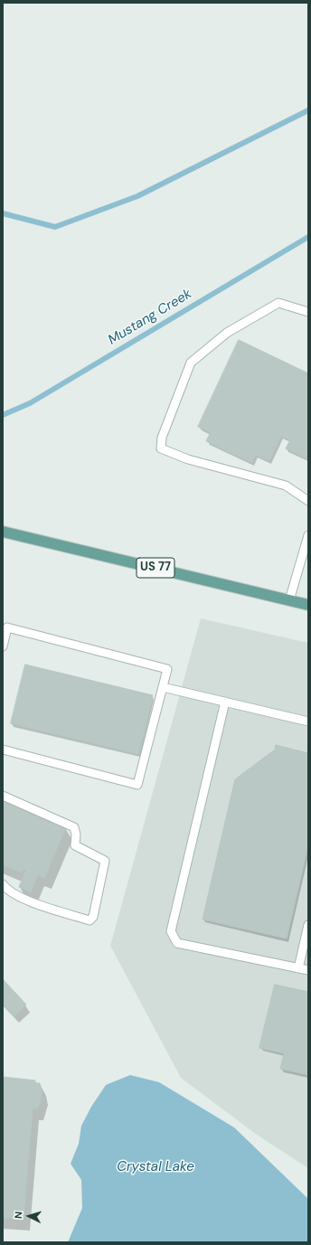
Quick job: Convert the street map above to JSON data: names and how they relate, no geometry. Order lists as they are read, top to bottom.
{
  "streets": {
    "main road": ["US 77"]
  },
  "water": ["Mustang Creek", "Crystal Lake"],
  "north": "left"
}
